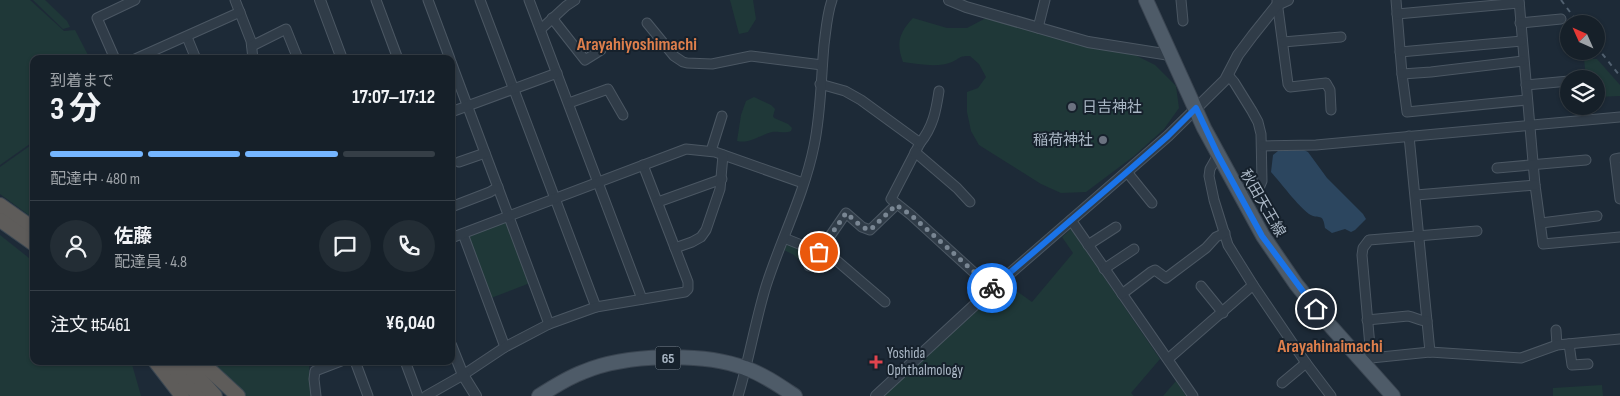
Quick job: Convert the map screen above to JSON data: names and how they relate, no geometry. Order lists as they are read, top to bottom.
{
  "streets": {
    "main road": ["秋田天王線", "65"]
  },
  "districts": ["Arayahiyoshimachi", "Arayahinaimachi"],
  "places": {
    "other": ["日吉神社", "稲荷神社"],
    "health": ["Yoshida Ophthalmology"]
  },
  "north": "top left",
  "page": {
    "heading": ["3 分", "到着まで", "17:07–17:12"],
    "panel": [
      "佐藤",
      "配達員 · 4.8",
      "注文 #5461",
      "¥6,040"
    ],
    "bar": "配達中 · 480 m"
  }
}
